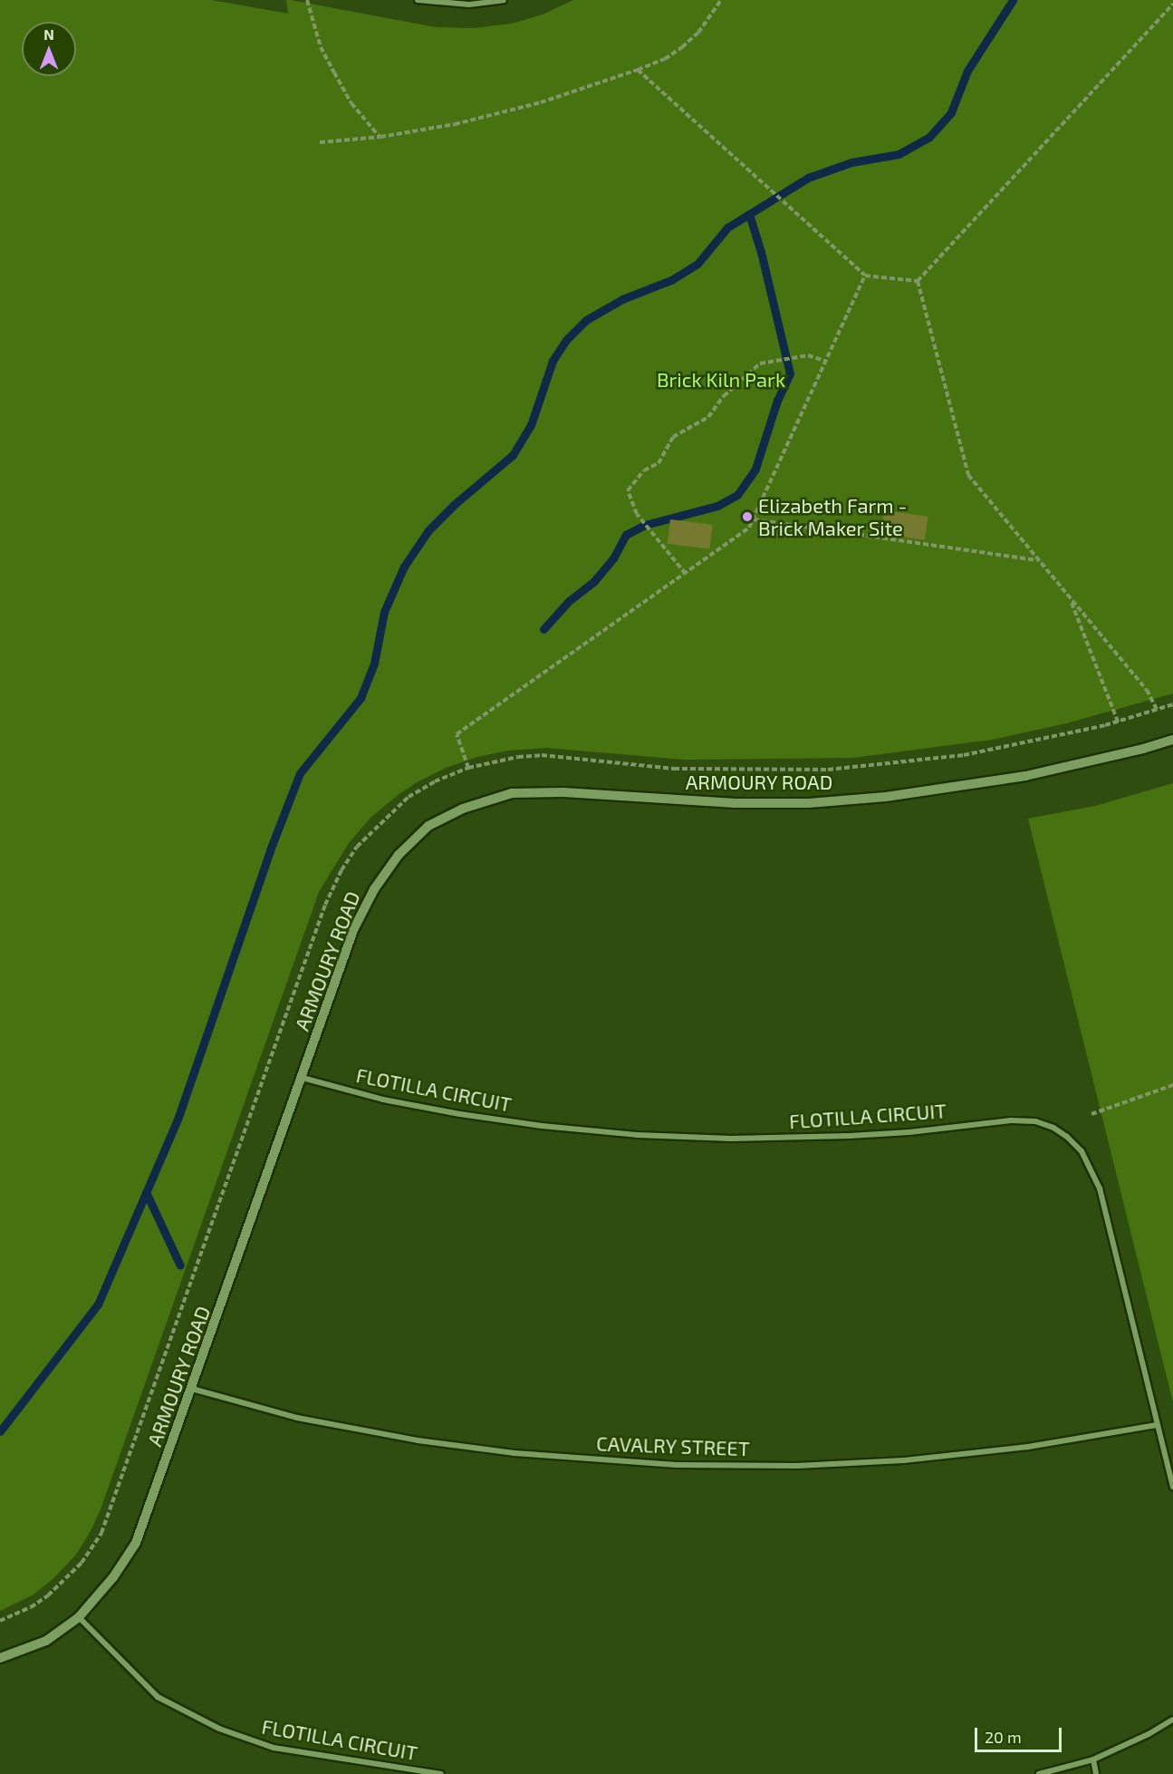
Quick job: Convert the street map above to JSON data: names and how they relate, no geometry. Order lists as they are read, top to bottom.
{
  "streets": {
    "street": ["ARMOURY ROAD", "FLOTILLA CIRCUIT", "CAVALRY STREET"]
  },
  "crossings": [
    ["ARMOURY ROAD", "FLOTILLA CIRCUIT"],
    ["ARMOURY ROAD", "CAVALRY STREET"],
    ["FLOTILLA CIRCUIT", "CAVALRY STREET"]
  ],
  "parks": ["Brick Kiln Park"],
  "places": ["Elizabeth Farm - Brick Maker Site"],
  "scale_bar": "20 m",
  "north": "top"
}
